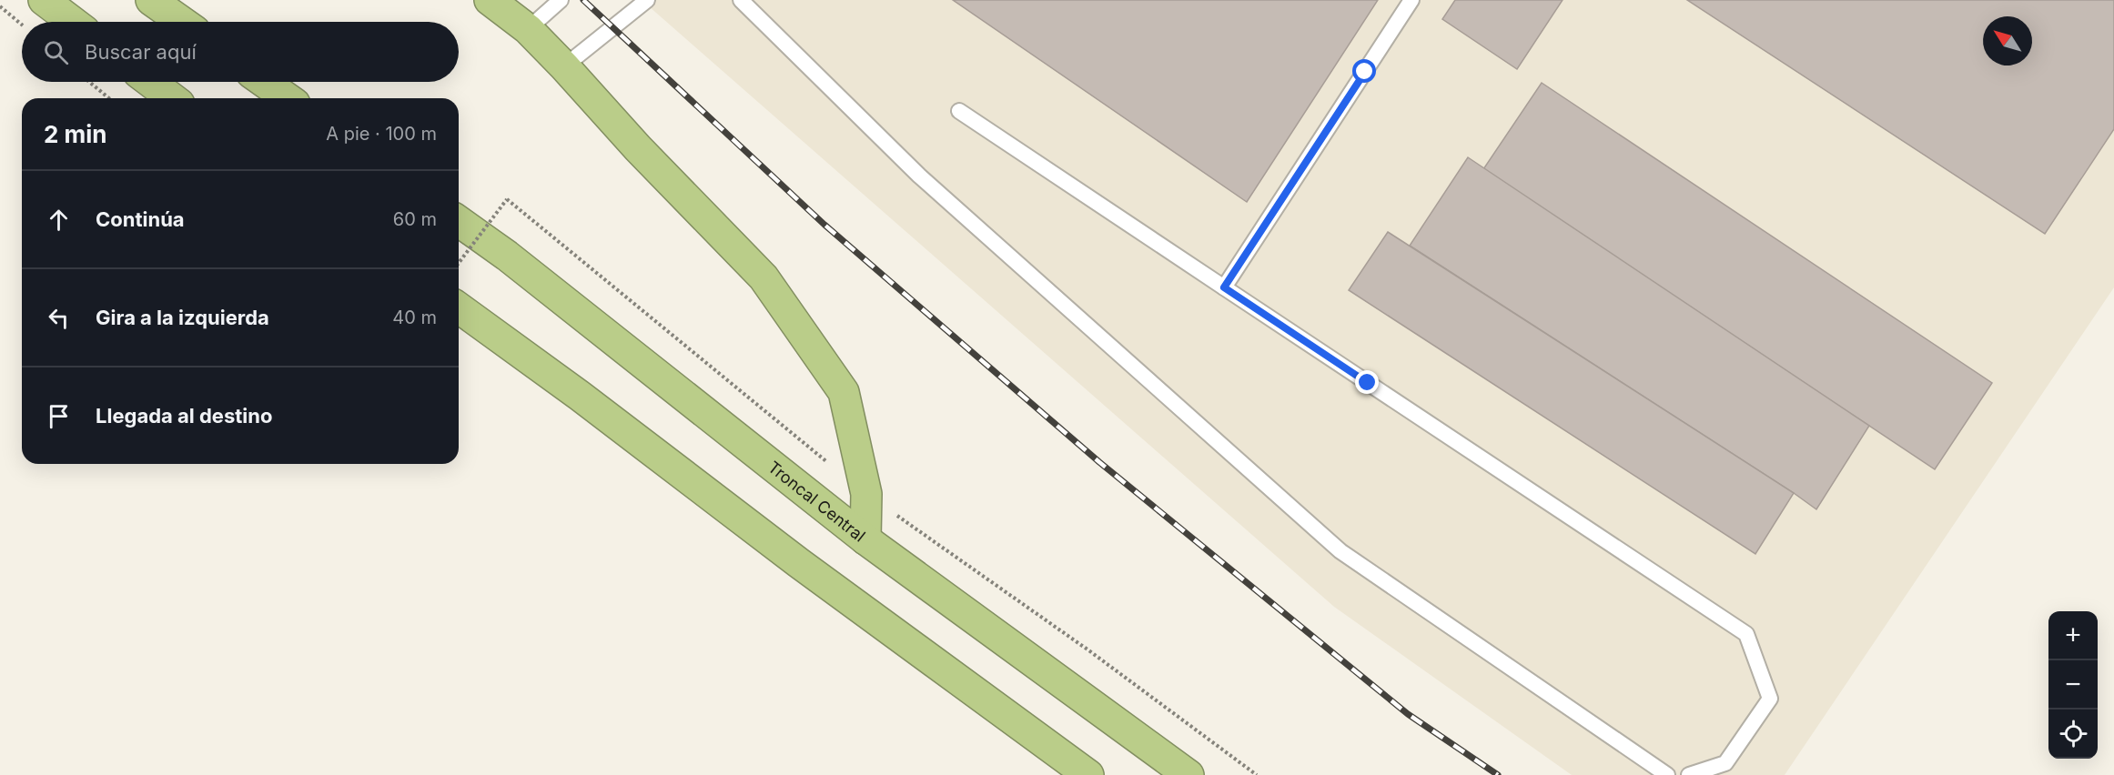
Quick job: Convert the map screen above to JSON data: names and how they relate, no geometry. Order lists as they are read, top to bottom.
{
  "streets": {
    "highway": ["Troncal Central"]
  },
  "north": "top left",
  "page": {
    "search": "Buscar aquí",
    "heading": ["2 min", "A pie · 100 m"],
    "list": [
      ["Continúa", "60 m"],
      ["Gira a la izquierda", "40 m"],
      "Llegada al destino"
    ],
    "map_buttons": ["+", "−"]
  }
}
